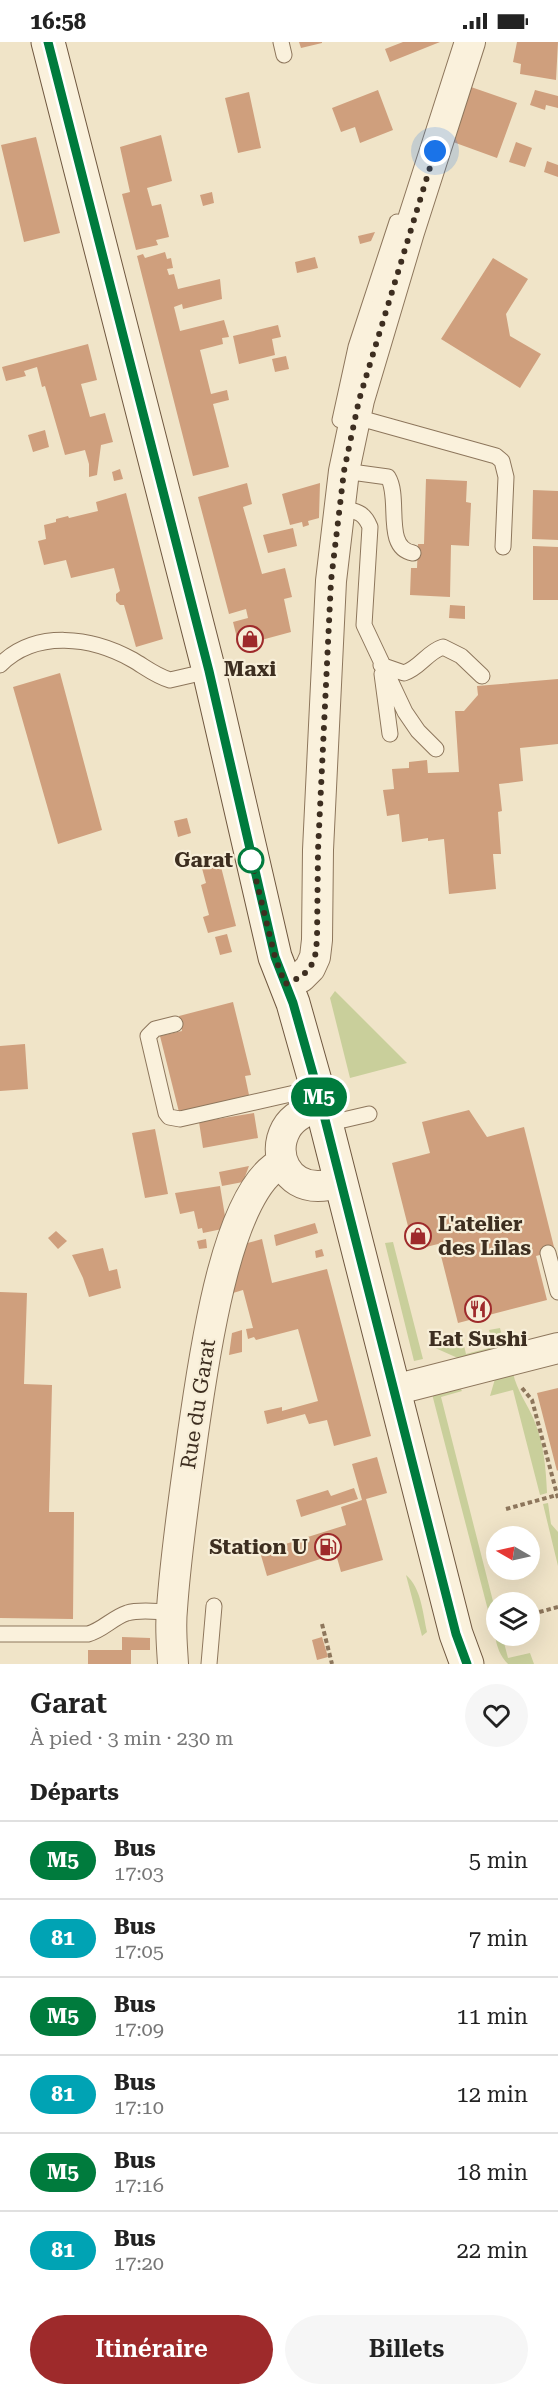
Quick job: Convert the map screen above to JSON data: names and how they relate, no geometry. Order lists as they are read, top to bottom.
{
  "streets": {
    "street": ["Rue du Garat"]
  },
  "places": {
    "shop": ["Maxi", "L'atelier des Lilas"],
    "other": ["Garat"],
    "restaurant": ["Eat Sushi"],
    "fuel station": ["Station U"]
  },
  "lines": ["bus line M5"],
  "north": "left",
  "page": {
    "status": "16:58",
    "on_map": "M5",
    "heading": [
      ["Garat", "À pied · 3 min · 230 m"],
      "Départs"
    ],
    "list": [
      {
        "mark": "M5",
        "name": "Bus",
        "note": "17:03",
        "value": "5 min"
      },
      {
        "mark": "81",
        "name": "Bus",
        "note": "17:05",
        "value": "7 min"
      },
      {
        "mark": "M5",
        "name": "Bus",
        "note": "17:09",
        "value": "11 min"
      },
      {
        "mark": "81",
        "name": "Bus",
        "note": "17:10",
        "value": "12 min"
      },
      {
        "mark": "M5",
        "name": "Bus",
        "note": "17:16",
        "value": "18 min"
      },
      {
        "mark": "81",
        "name": "Bus",
        "note": "17:20",
        "value": "22 min"
      }
    ],
    "buttons": ["Itinéraire", "Billets"]
  }
}
